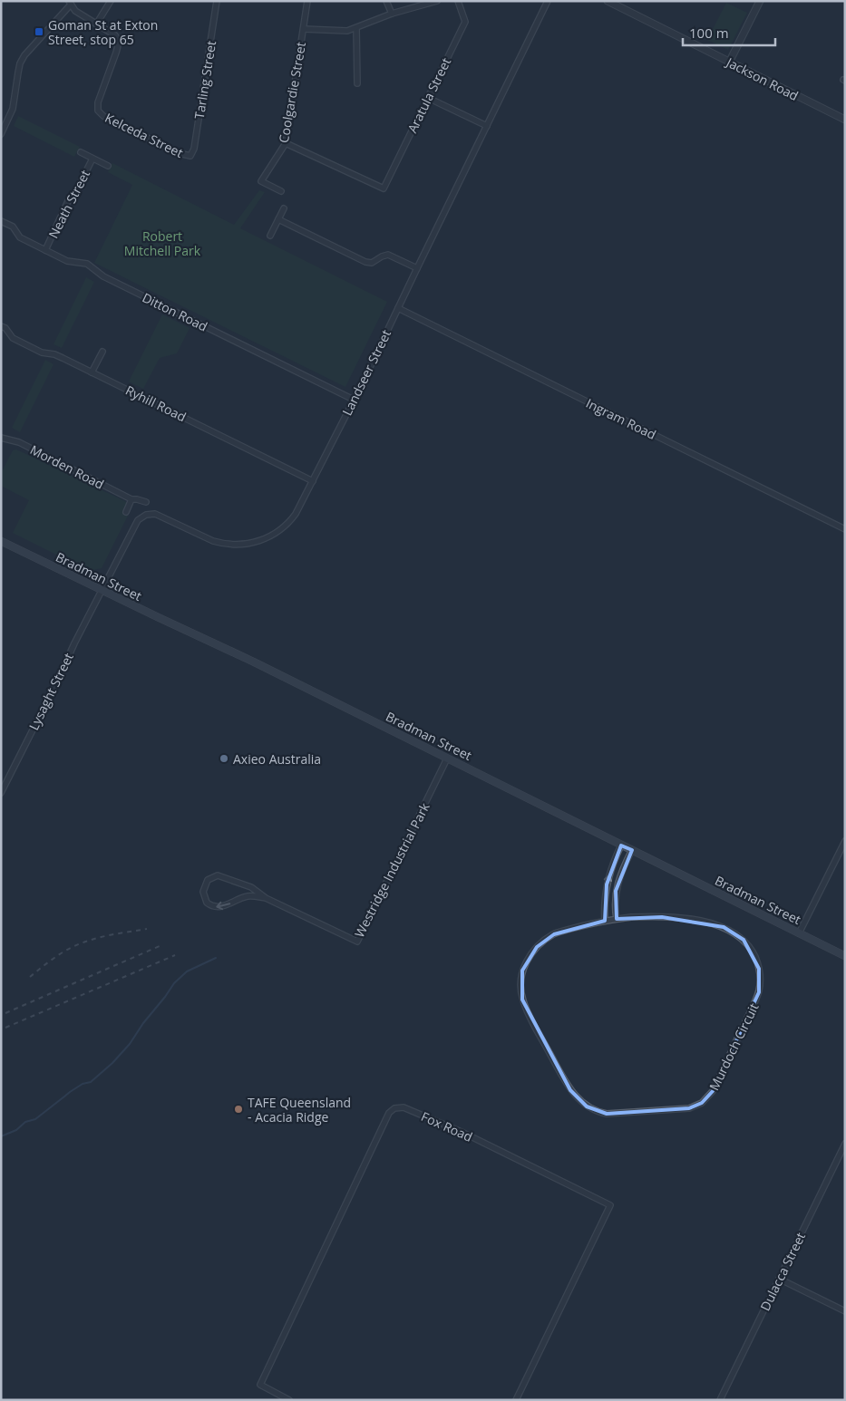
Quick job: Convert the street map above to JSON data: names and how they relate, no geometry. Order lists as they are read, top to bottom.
{
  "streets": {
    "main road": ["Bradman Street"],
    "street": [
      "Jackson Road",
      "Tarling Street",
      "Coolgardie Street",
      "Aratula Street",
      "Kelceda Street",
      "Neath Street",
      "Ditton Road",
      "Landseer Street",
      "Ryhill Road",
      "Ingram Road",
      "Morden Road",
      "Lysaght Street",
      "Westridge Industrial Park",
      "Murdoch Circuit",
      "Fox Road",
      "Dulacca Street"
    ]
  },
  "crossings": [
    ["Tarling Street", "Kelceda Street"],
    ["Coolgardie Street", "Aratula Street"],
    ["Neath Street", "Ditton Road"],
    ["Ditton Road", "Landseer Street"],
    ["Landseer Street", "Ryhill Road"],
    ["Landseer Street", "Ingram Road"],
    ["Landseer Street", "Bradman Street"],
    ["Landseer Street", "Lysaght Street"],
    ["Bradman Street", "Lysaght Street"],
    ["Bradman Street", "Westridge Industrial Park"]
  ],
  "parks": ["Robert Mitchell Park"],
  "places": {
    "transit": ["Goman St at Exton Street, stop 65"],
    "other": ["Axieo Australia", "TAFE Queensland - Acacia Ridge"]
  },
  "scale_bar": "100 m"
}
